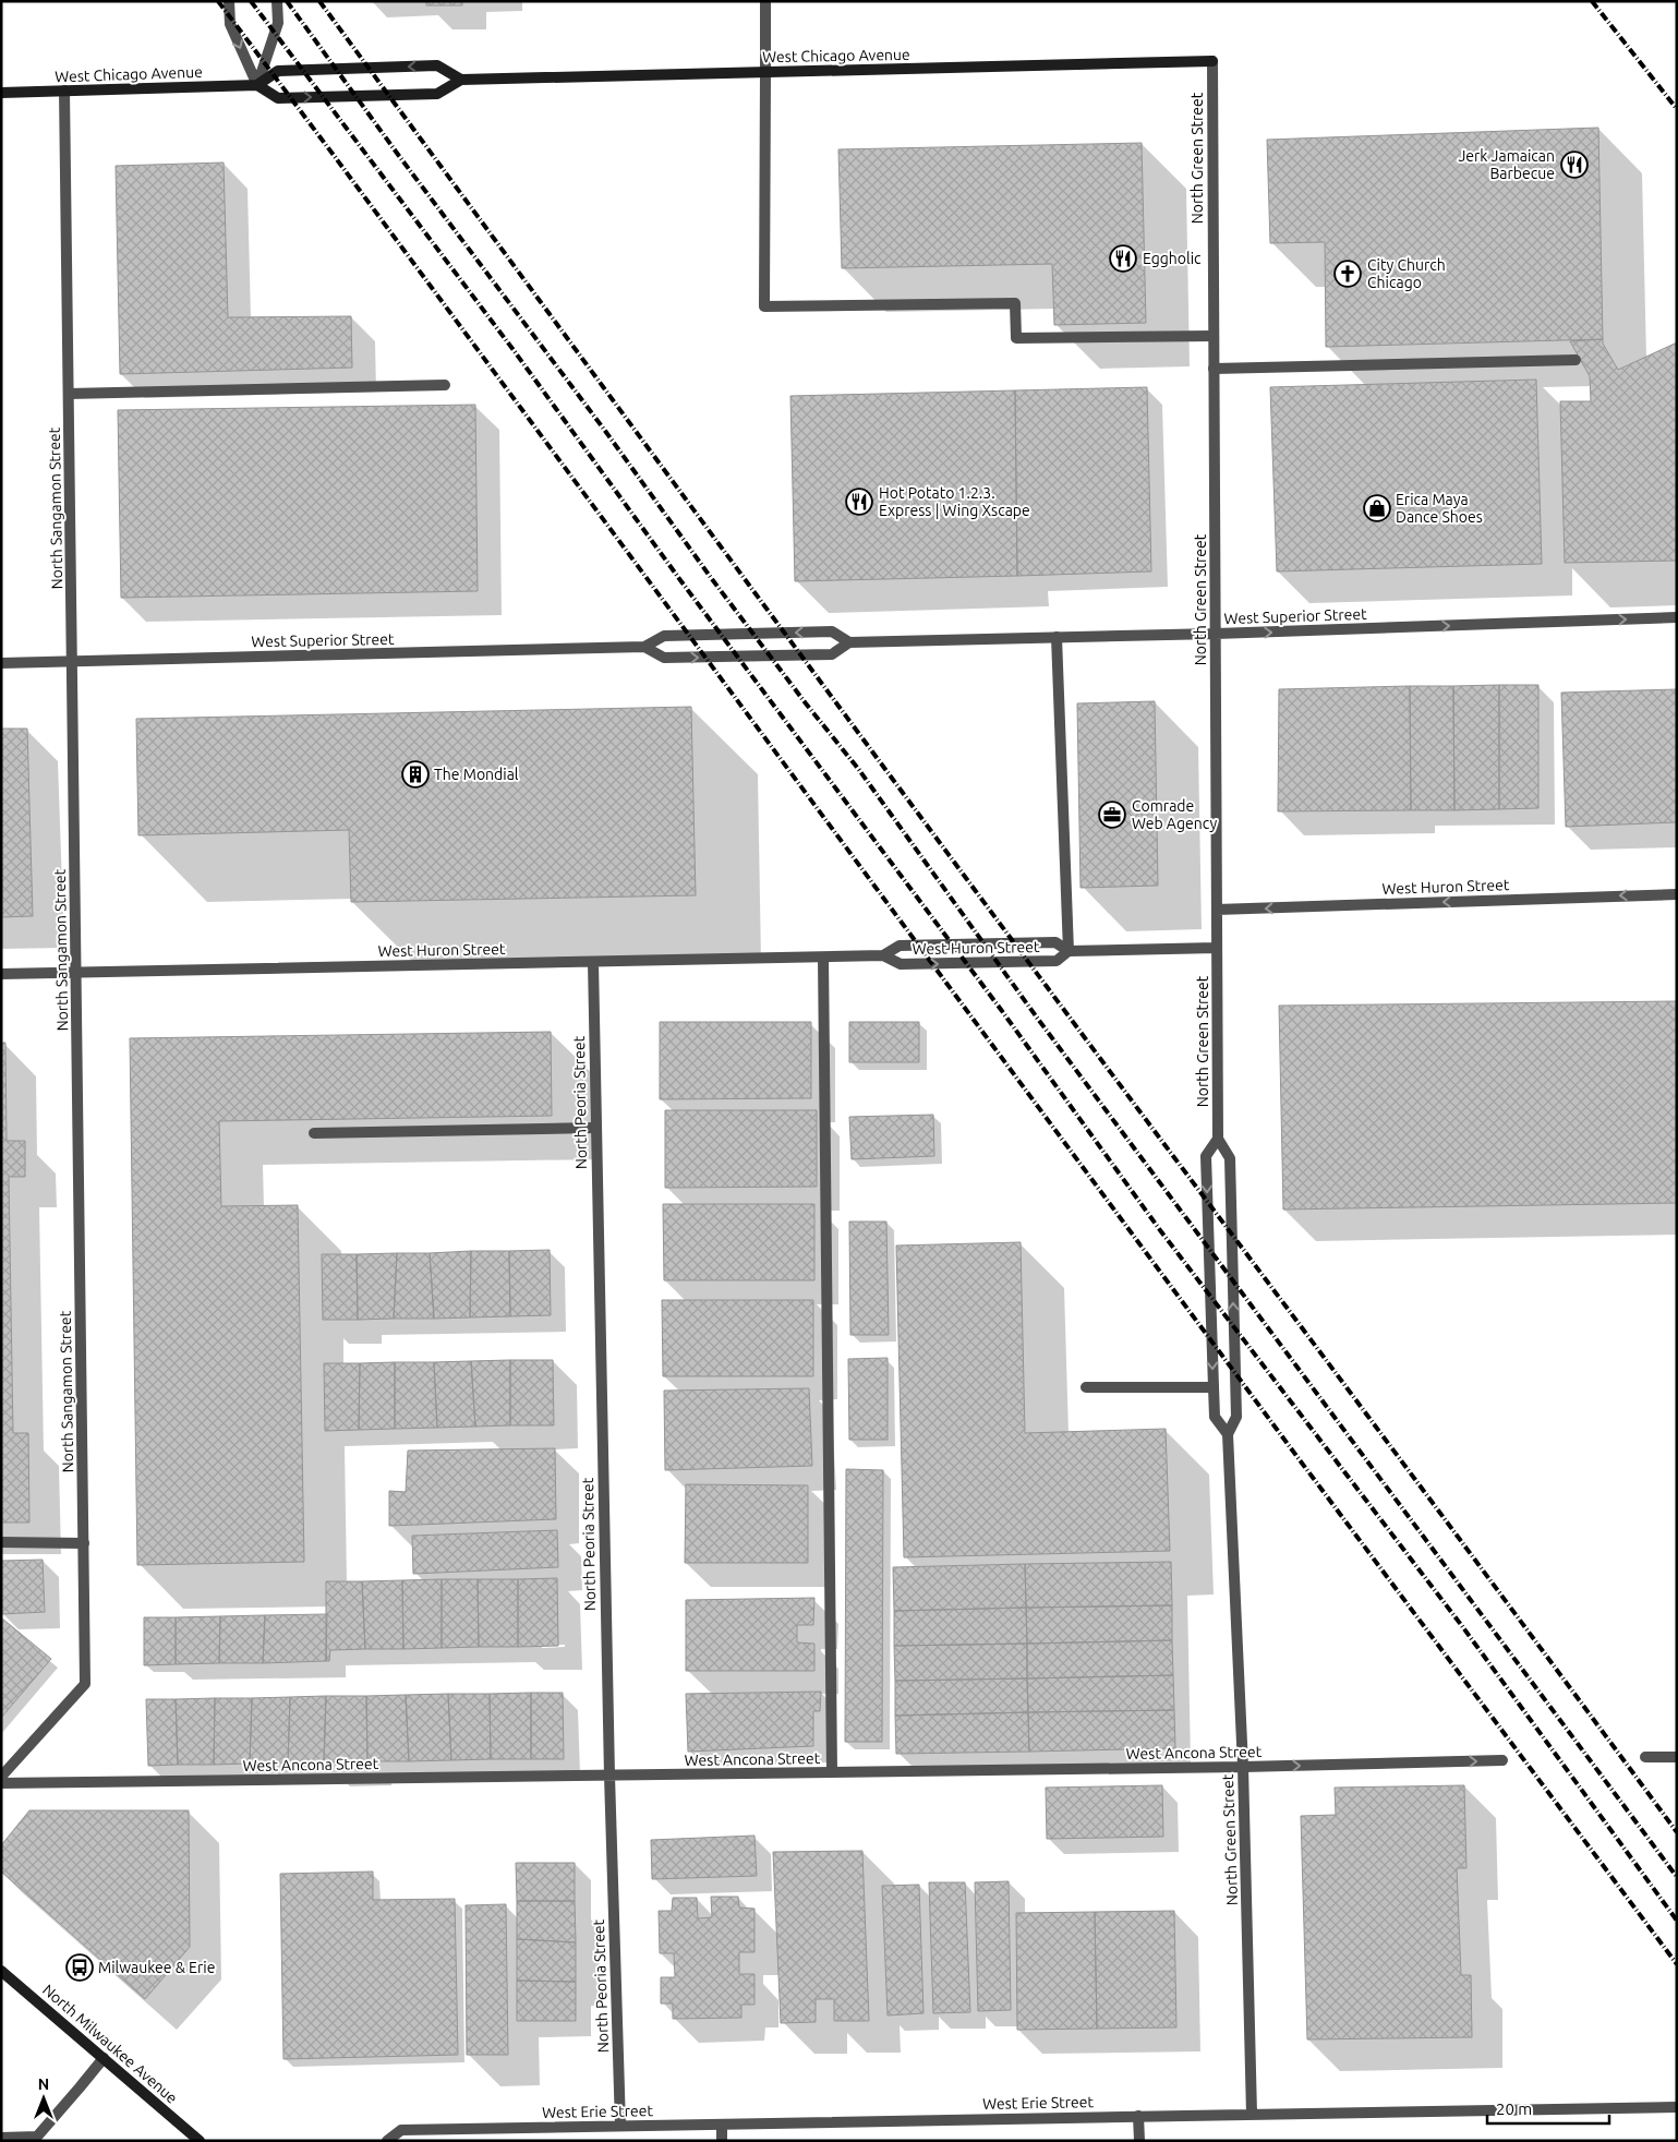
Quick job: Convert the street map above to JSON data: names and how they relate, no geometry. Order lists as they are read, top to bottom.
{
  "streets": {
    "main road": ["West Chicago Avenue", "North Milwaukee Avenue"],
    "street": [
      "North Green Street",
      "North Sangamon Street",
      "West Superior Street",
      "West Huron Street",
      "North Peoria Street",
      "West Ancona Street",
      "West Erie Street"
    ]
  },
  "crossings": [
    ["West Chicago Avenue", "North Green Street"],
    ["West Chicago Avenue", "North Sangamon Street"],
    ["North Green Street", "West Superior Street"],
    ["North Green Street", "West Huron Street"],
    ["North Green Street", "West Ancona Street"],
    ["North Green Street", "West Erie Street"],
    ["North Sangamon Street", "West Superior Street"],
    ["North Sangamon Street", "West Huron Street"],
    ["West Huron Street", "North Peoria Street"],
    ["North Peoria Street", "West Ancona Street"],
    ["North Peoria Street", "West Erie Street"]
  ],
  "places": {
    "restaurant": ["Jerk Jamaican Barbecue", "Eggholic", "Hot Potato 1.2.3. Express | Wing Xscape"],
    "church": ["City Church Chicago"],
    "shop": ["Erica Maya Dance Shoes"],
    "building": ["The Mondial"],
    "office": ["Comrade Web Agency"],
    "bus stop": ["Milwaukee & Erie"]
  },
  "scale_bar": "20 m",
  "north": "top"
}
